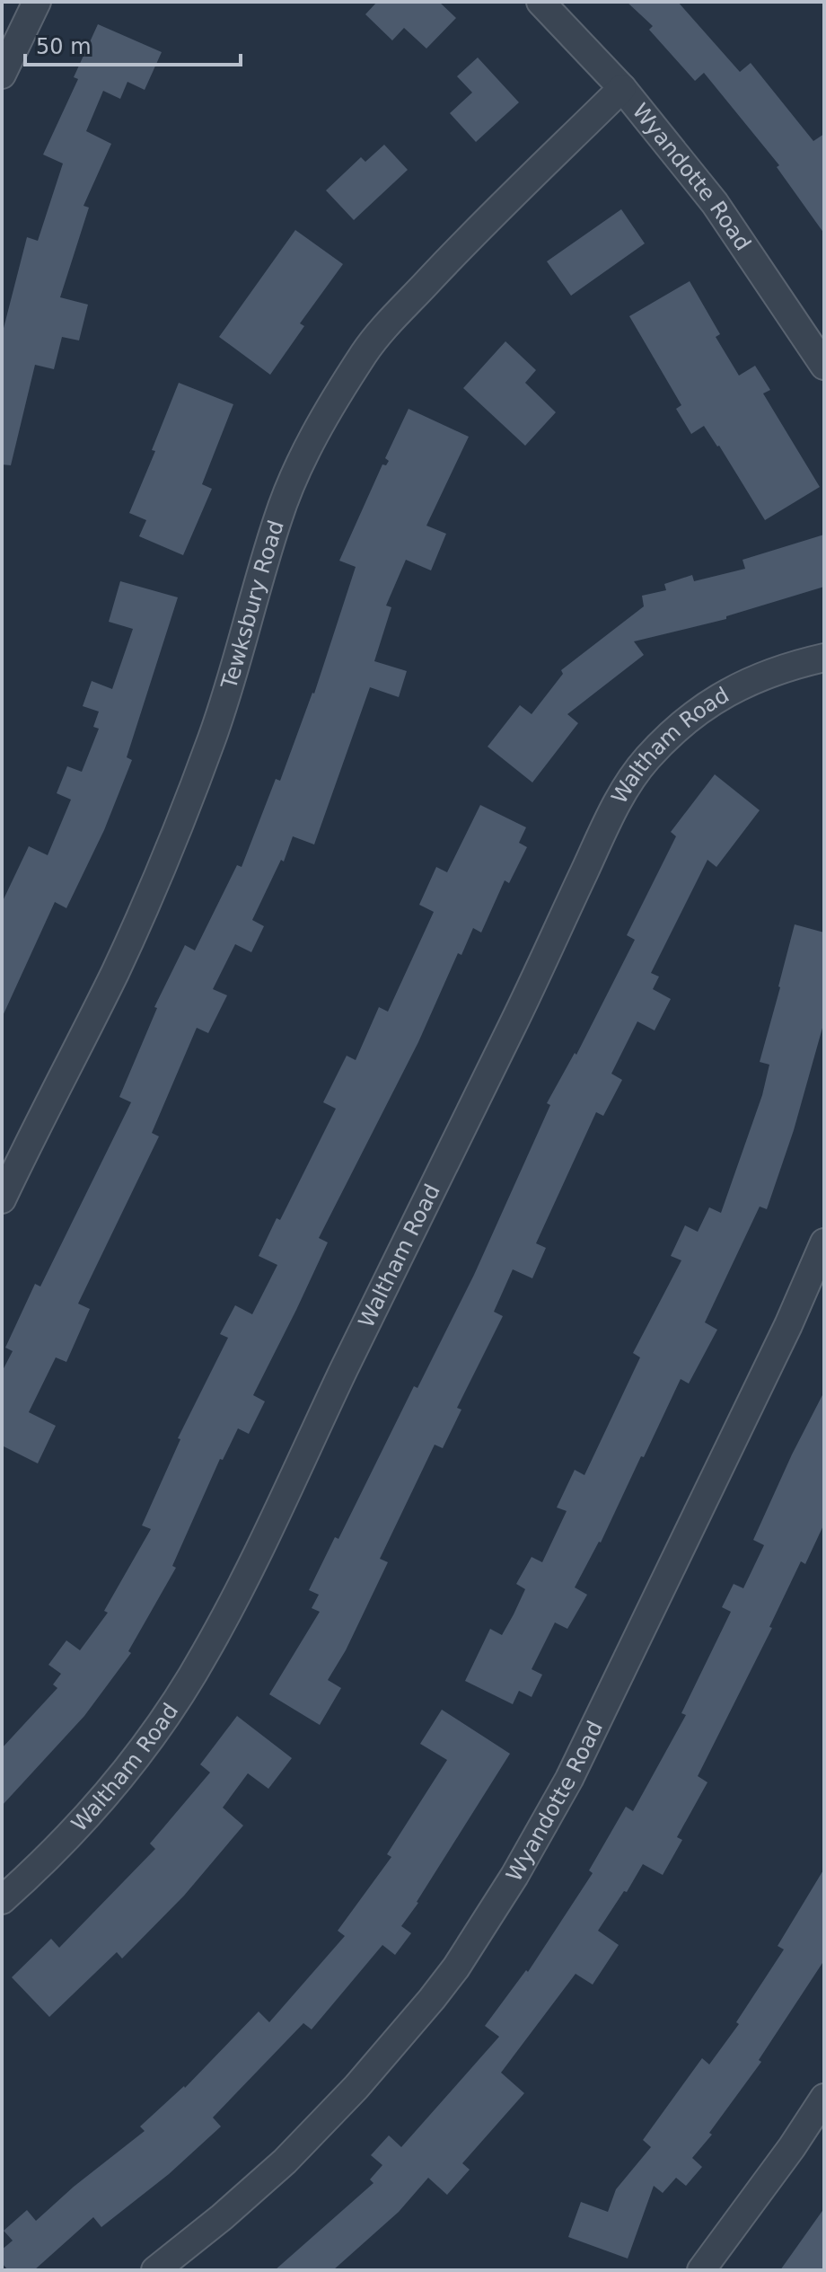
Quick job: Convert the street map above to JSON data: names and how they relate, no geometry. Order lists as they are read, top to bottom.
{
  "streets": {
    "street": ["Wyandotte Road", "Tewksbury Road", "Waltham Road"]
  },
  "crossings": [
    ["Wyandotte Road", "Tewksbury Road"]
  ],
  "scale_bar": "50 m"
}
